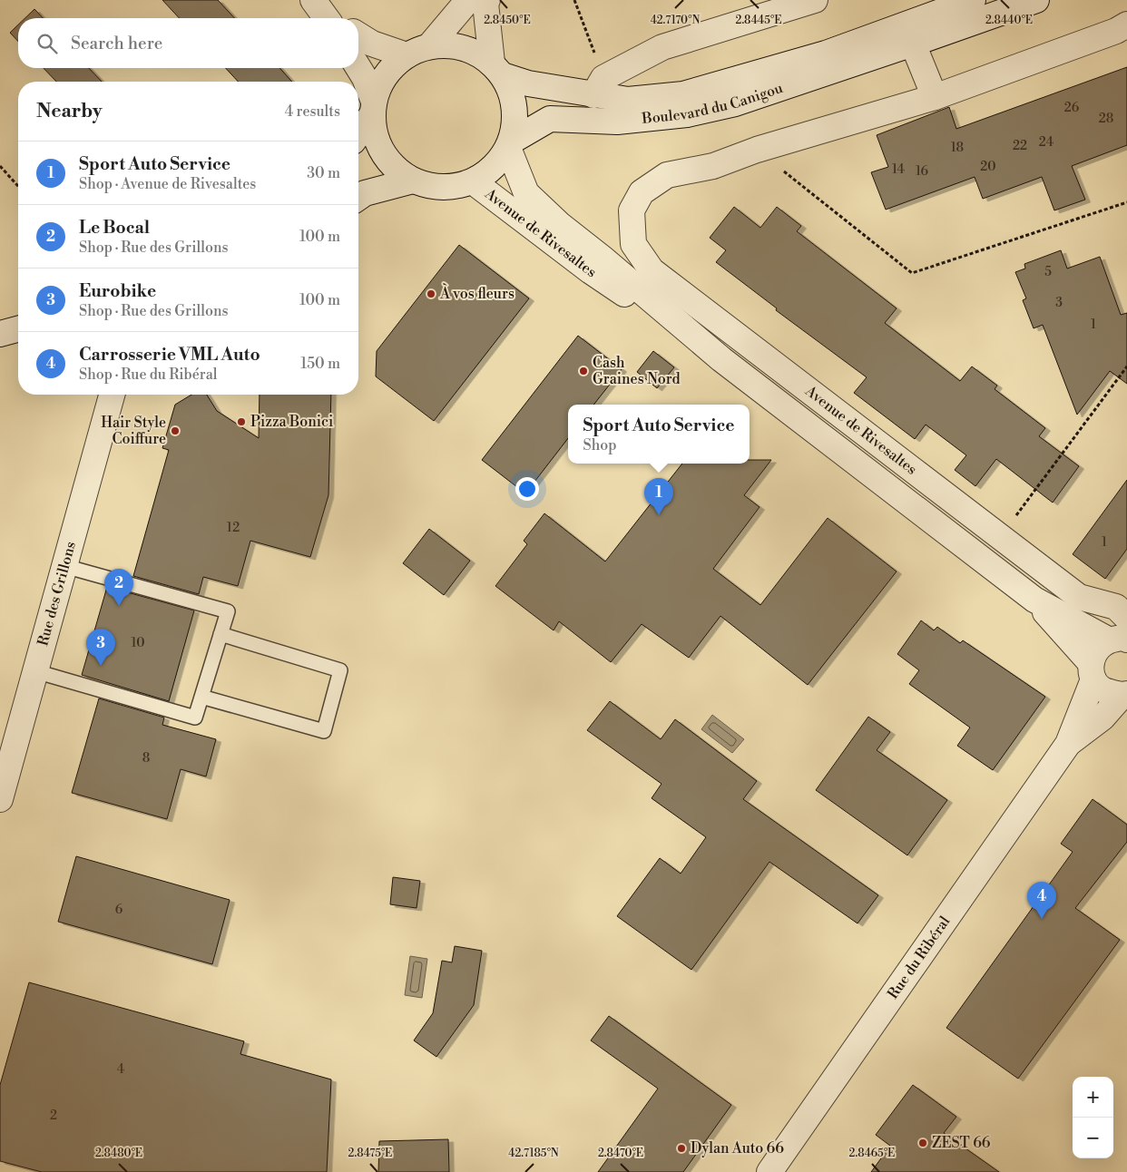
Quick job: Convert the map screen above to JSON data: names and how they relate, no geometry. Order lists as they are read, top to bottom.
{
  "streets": {
    "street": [
      "Boulevard du Canigou",
      "Avenue de Rivesaltes",
      "Rue des Grillons",
      "Rue du Ribéral"
    ]
  },
  "crossings": [
    ["Boulevard du Canigou", "Avenue de Rivesaltes"],
    ["Avenue de Rivesaltes", "Rue du Ribéral"]
  ],
  "places": [
    "À vos fleurs",
    "Cash Graines Nord",
    "Pizza Bonici",
    "Hair Style Coiffure",
    "ZEST 66",
    "Dylan Auto 66"
  ],
  "house_numbers": [
    "26",
    "28",
    "24",
    "22",
    "18",
    "20",
    "14",
    "16",
    "5",
    "3",
    "1",
    "12",
    "1",
    "10",
    "8",
    "6",
    "4",
    "2"
  ],
  "page": {
    "search": "Search here",
    "heading": ["Nearby", "4 results"],
    "list": [
      {
        "mark": "1",
        "name": "Sport Auto Service",
        "note": "Shop · Avenue de Rivesaltes",
        "value": "30 m"
      },
      {
        "mark": "2",
        "name": "Le Bocal",
        "note": "Shop · Rue des Grillons",
        "value": "100 m"
      },
      {
        "mark": "3",
        "name": "Eurobike",
        "note": "Shop · Rue des Grillons",
        "value": "100 m"
      },
      {
        "mark": "4",
        "name": "Carrosserie VML Auto",
        "note": "Shop · Rue du Ribéral",
        "value": "150 m"
      }
    ],
    "popup": ["Sport Auto Service", "Shop"],
    "pins": [
      "1",
      "2",
      "3",
      "4"
    ],
    "map_buttons": ["+", "−"]
  },
  "coordinates": [
    "42.7170°N",
    "2.8450°E",
    "2.8445°E",
    "2.8440°E",
    "2.8480°E",
    "2.8475°E",
    "2.8470°E",
    "2.8465°E",
    "42.7185°N"
  ]
}
